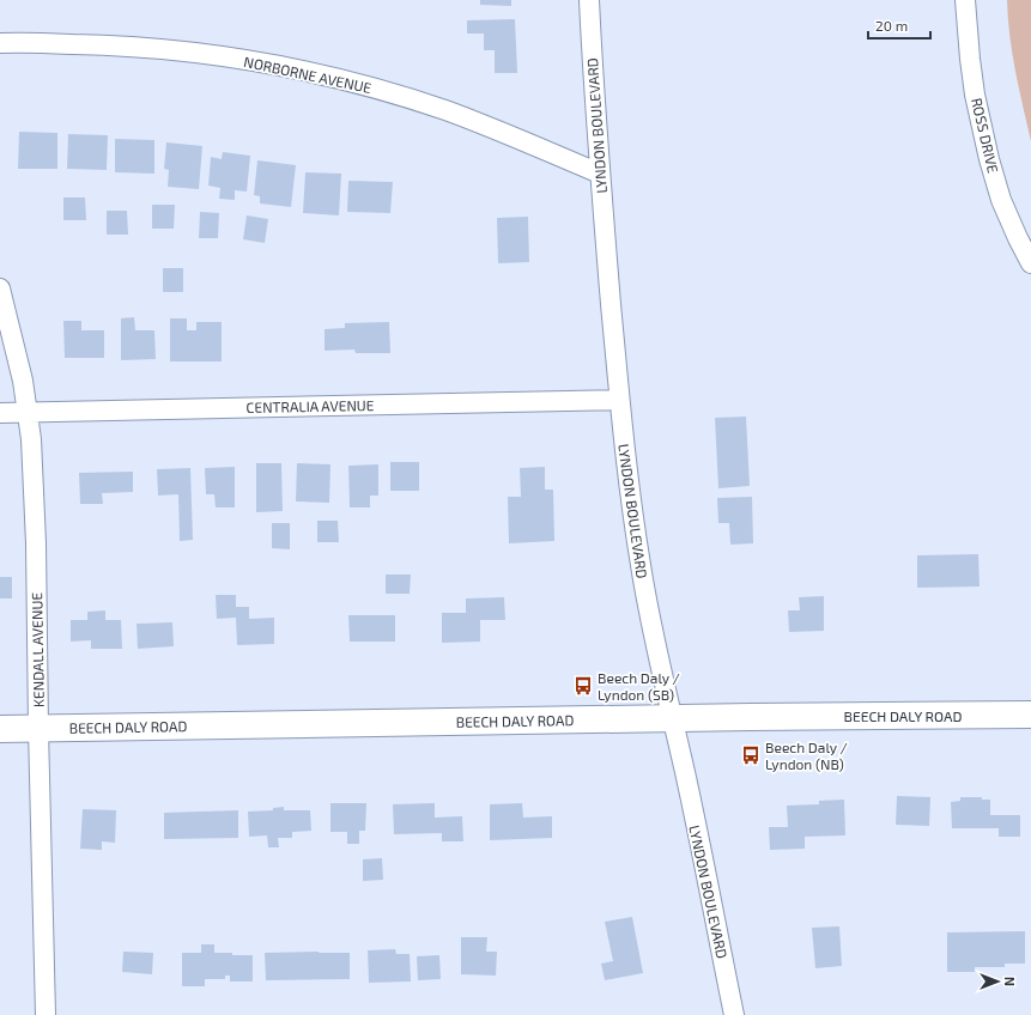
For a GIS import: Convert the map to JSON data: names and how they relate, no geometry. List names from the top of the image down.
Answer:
{
  "streets": {
    "main road": ["BEECH DALY ROAD"],
    "street": [
      "NORBORNE AVENUE",
      "LYNDON BOULEVARD",
      "ROSS DRIVE",
      "CENTRALIA AVENUE",
      "KENDALL AVENUE"
    ]
  },
  "crossings": [
    ["NORBORNE AVENUE", "LYNDON BOULEVARD"],
    ["LYNDON BOULEVARD", "CENTRALIA AVENUE"],
    ["LYNDON BOULEVARD", "BEECH DALY ROAD"],
    ["CENTRALIA AVENUE", "KENDALL AVENUE"],
    ["KENDALL AVENUE", "BEECH DALY ROAD"]
  ],
  "places": {
    "bus stop": ["Beech Daly / Lyndon (SB)", "Beech Daly / Lyndon (NB)"]
  },
  "scale_bar": "20 m",
  "north": "right"
}
